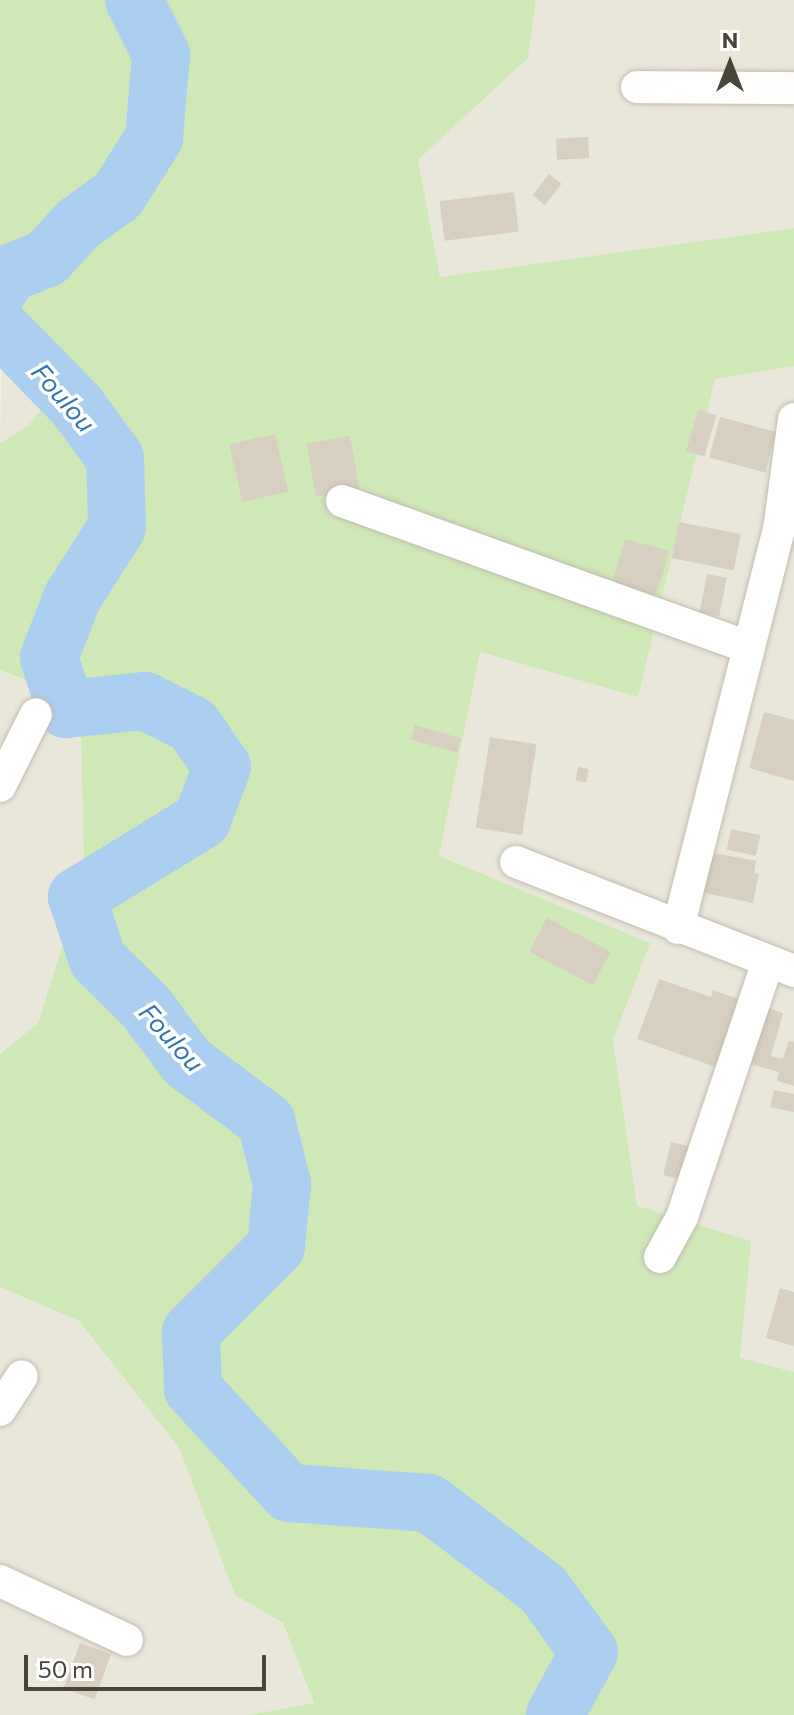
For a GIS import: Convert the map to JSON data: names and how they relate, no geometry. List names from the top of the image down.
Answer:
{
  "water": ["Foulou"],
  "scale_bar": "50 m",
  "north": "top"
}
